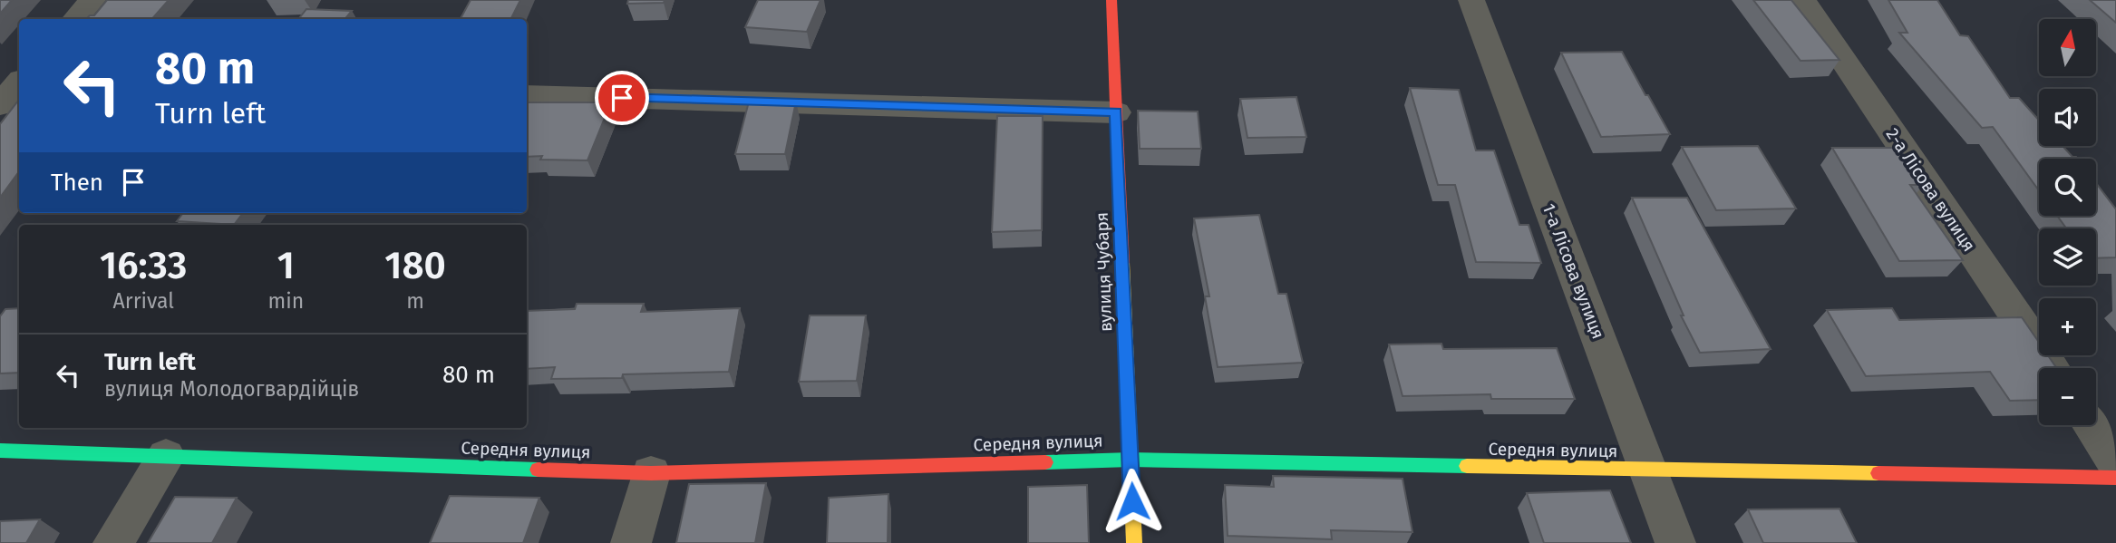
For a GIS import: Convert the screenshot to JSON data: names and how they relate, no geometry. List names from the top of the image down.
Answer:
{
  "streets": {
    "street": [
      "2-а Лісова вулиця",
      "1-а Лісова вулиця",
      "вулиця Чубаря",
      "Середня вулиця"
    ]
  },
  "crossings": [
    ["1-а Лісова вулиця", "Середня вулиця"],
    ["вулиця Чубаря", "Середня вулиця"]
  ],
  "north": "top",
  "page": {
    "map_buttons": ["+", "−"],
    "turn": ["80 m", "Turn left"],
    "then": "Then",
    "eta": [
      "16:33",
      "Arrival",
      "1",
      "min",
      "180",
      "m"
    ],
    "list": [
      {
        "name": "Turn left",
        "note": "вулиця Молодогвардійців",
        "value": "80 m"
      }
    ]
  }
}
